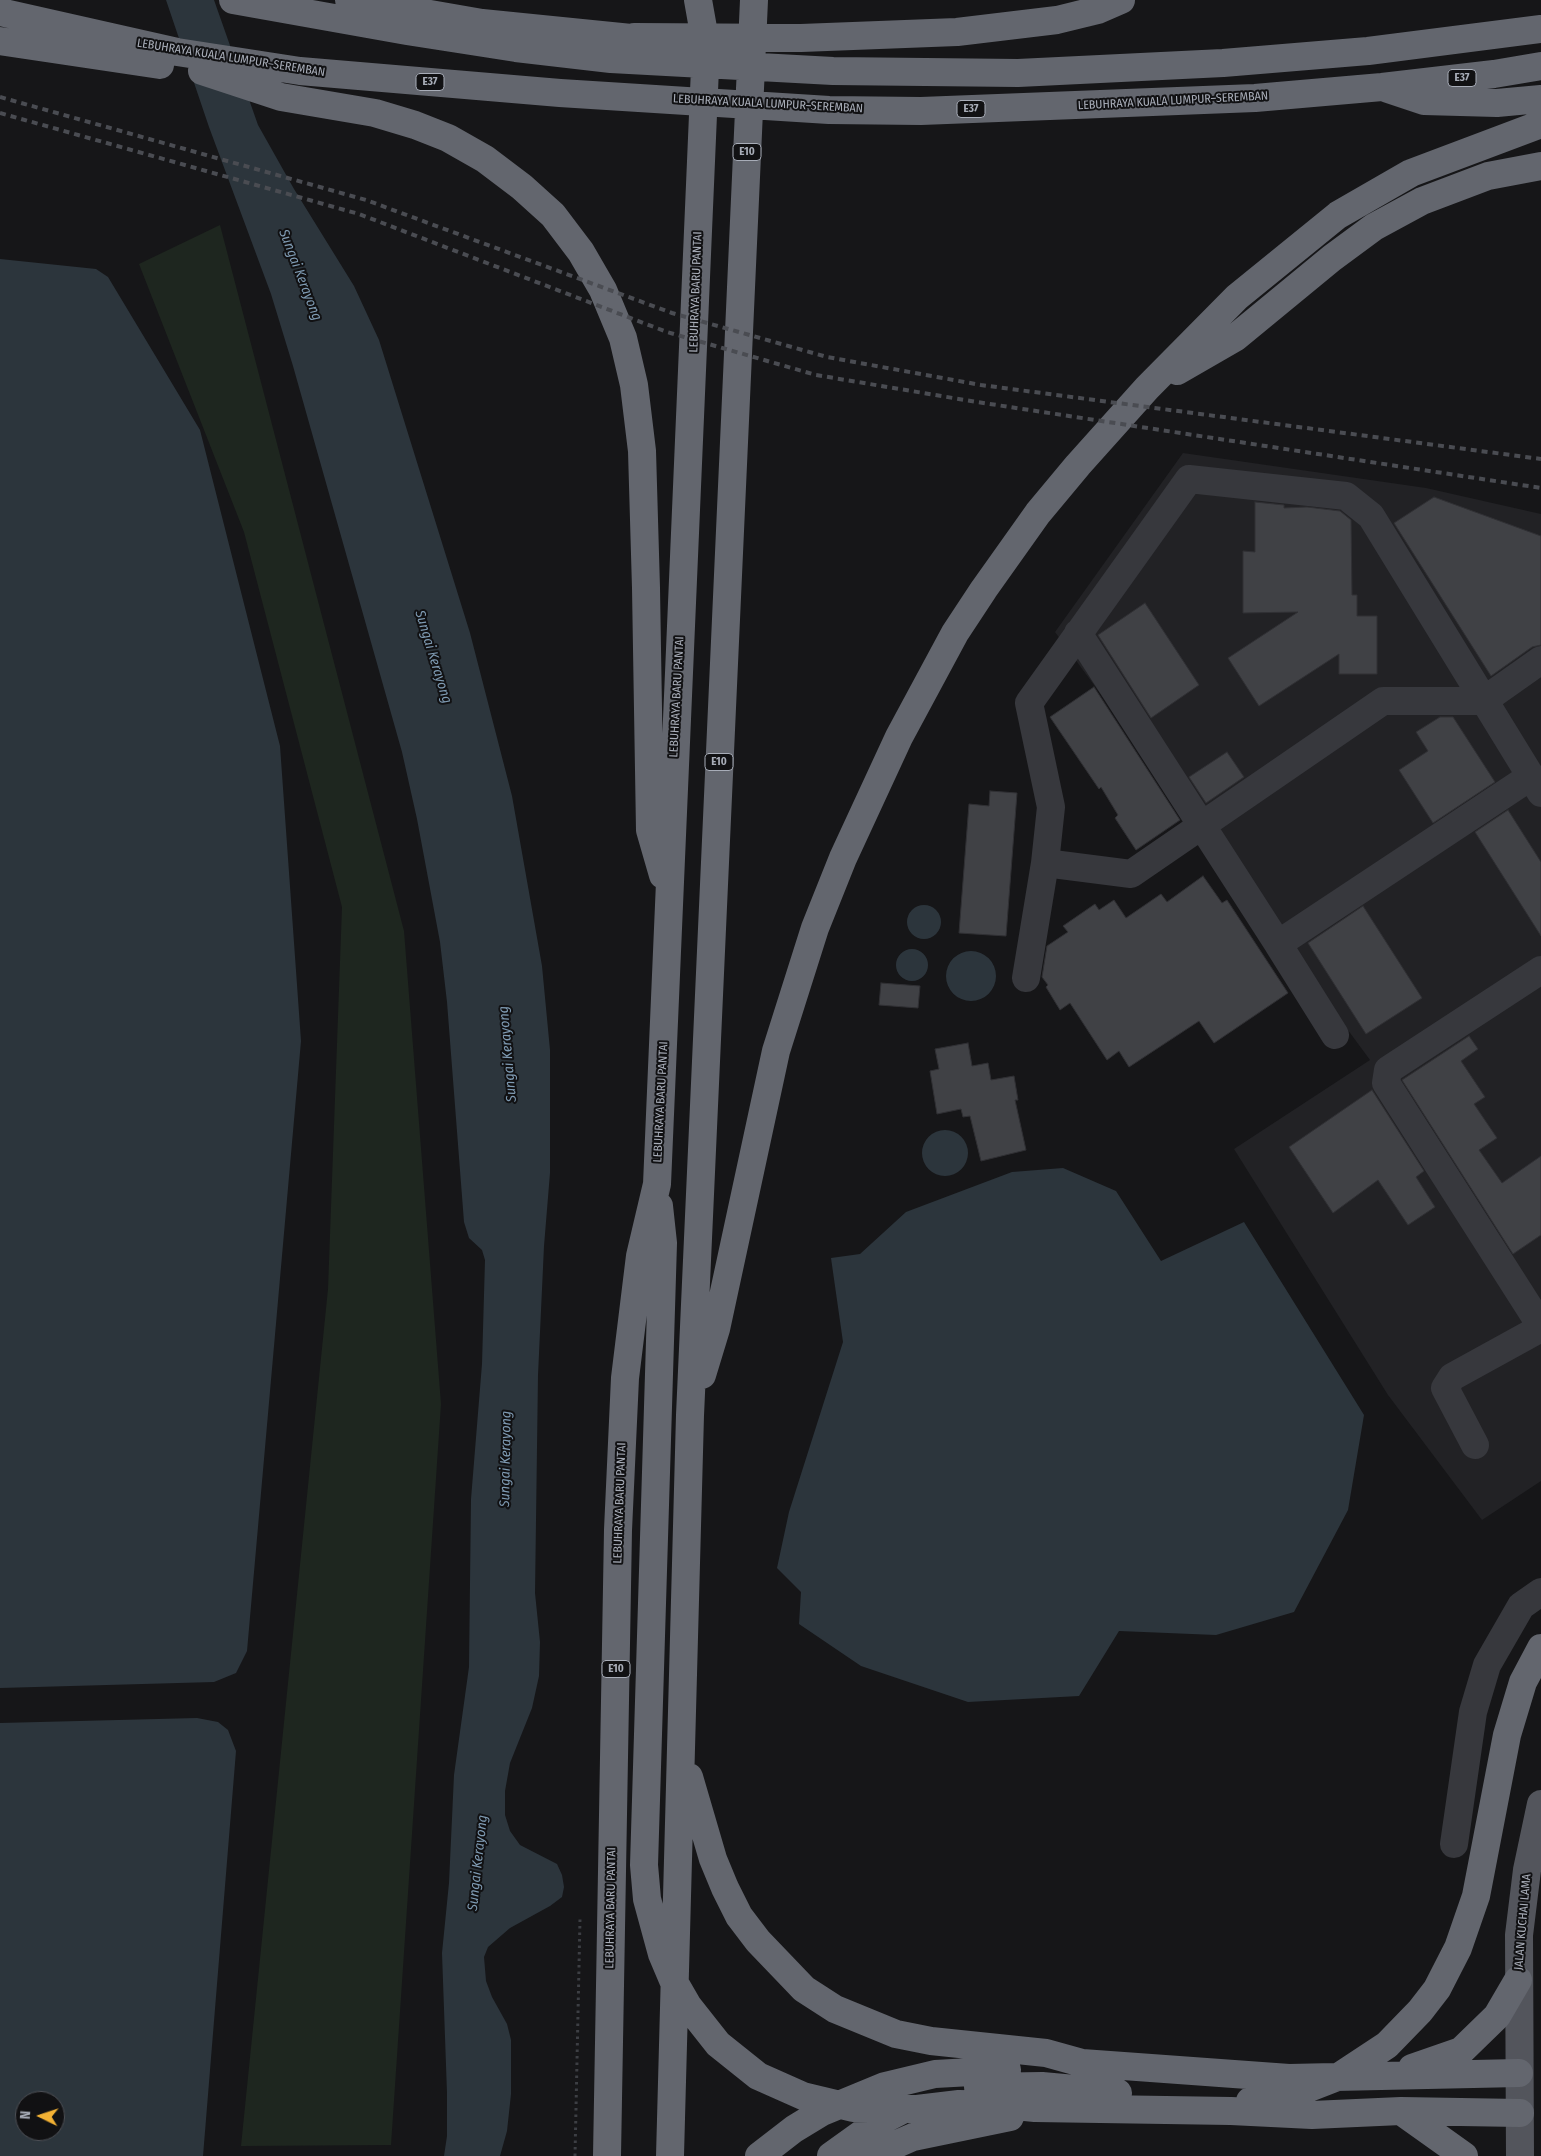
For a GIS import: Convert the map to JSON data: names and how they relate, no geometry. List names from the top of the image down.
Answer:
{
  "streets": {
    "highway": [
      "LEBUHRAYA KUALA LUMPUR–SEREMBAN",
      "E37",
      "E10",
      "LEBUHRAYA BARU PANTAI"
    ],
    "main road": ["JALAN KUCHAI LAMA"]
  },
  "water": ["Sungai Kerayong"],
  "north": "left"
}
